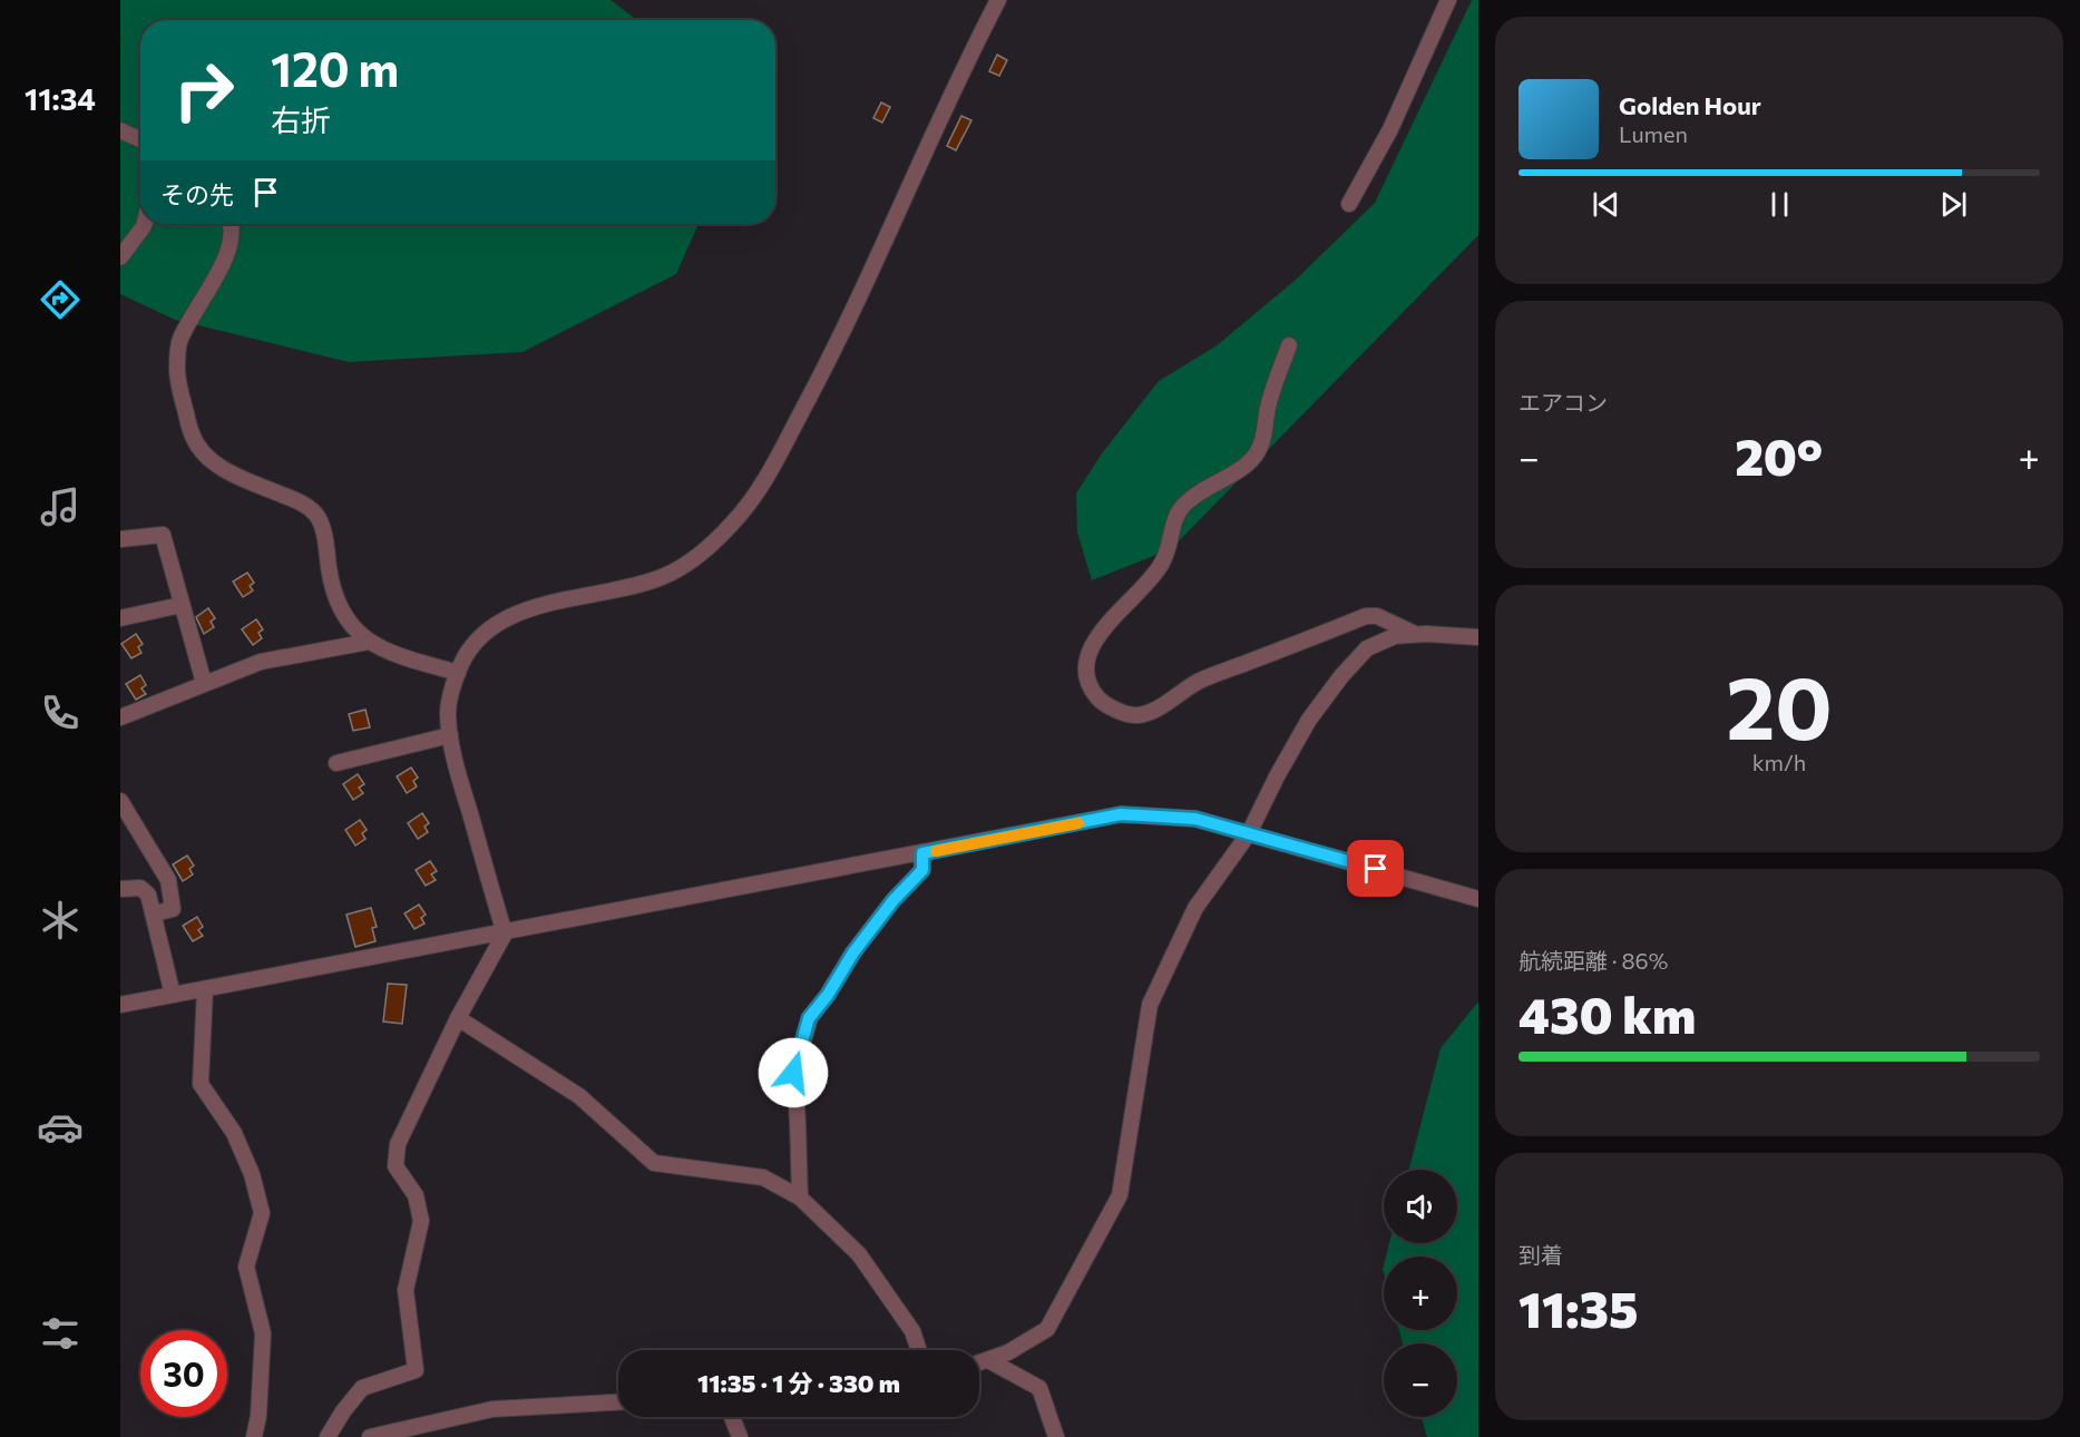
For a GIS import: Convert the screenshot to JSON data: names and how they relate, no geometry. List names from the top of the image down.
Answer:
{
  "page": {
    "tabs": "11:34",
    "turn": ["120 m", "右折"],
    "song": ["Golden Hour", "Lumen"],
    "then": "その先",
    "tile": [
      "エアコン",
      ["20", "km/h"],
      ["航続距離 · 86%", "430 km"],
      ["到着", "11:35"]
    ],
    "heat": ["−", "20°", "+"],
    "map_buttons": ["+", "−"],
    "limit": "30",
    "trip": "11:35 · 1 分 · 330 m"
  }
}
